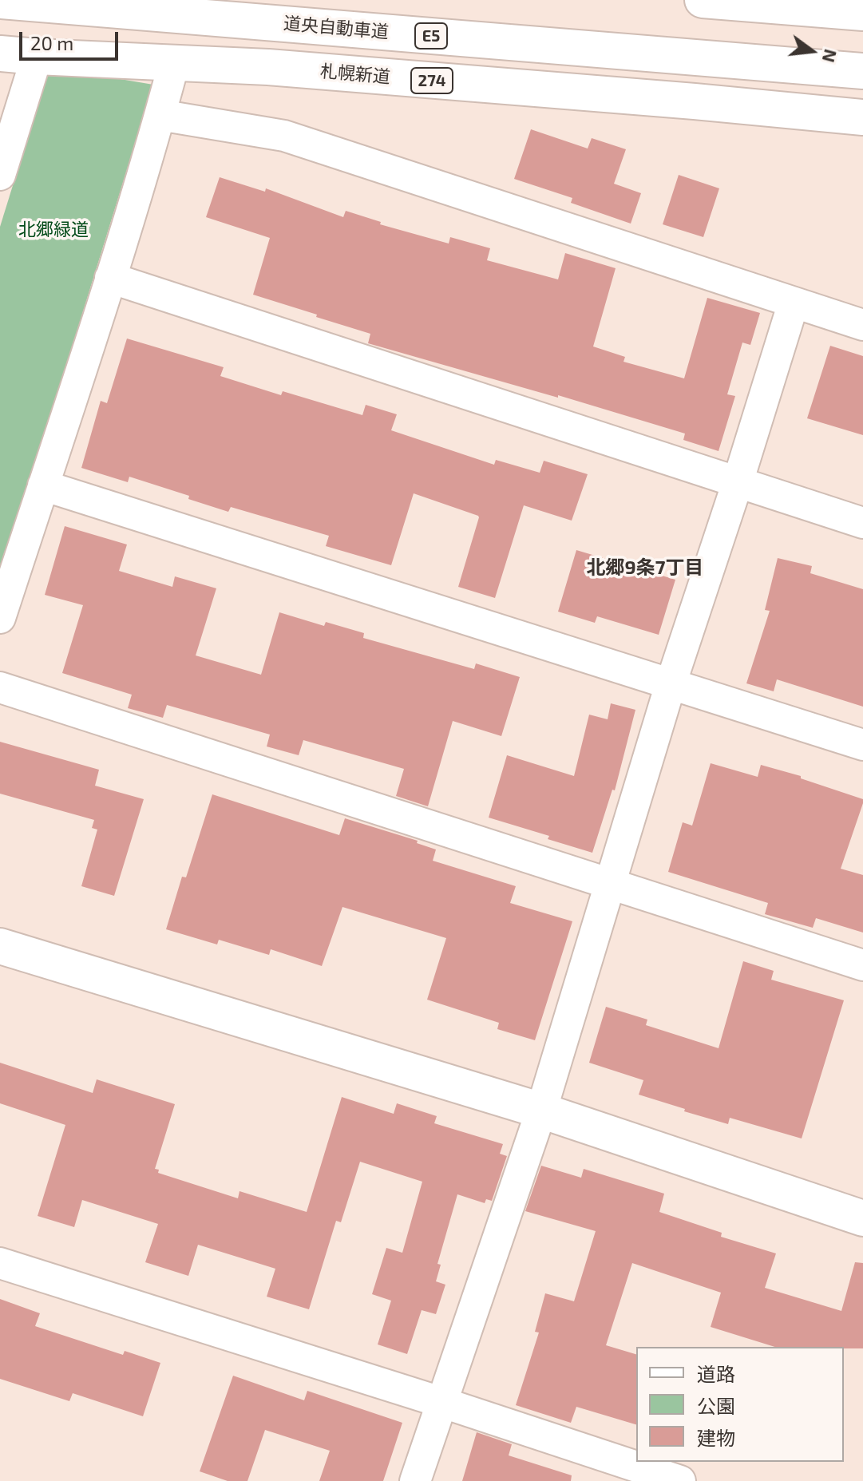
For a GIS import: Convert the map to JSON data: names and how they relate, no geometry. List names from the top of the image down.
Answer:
{
  "streets": {
    "main road": [
      "道央自動車道",
      "E5",
      "札幌新道",
      "274"
    ]
  },
  "districts": ["北郷9条7丁目"],
  "parks": ["北郷緑道"],
  "legend": ["道路", "公園", "建物"],
  "scale_bar": "20 m",
  "north": "right"
}
